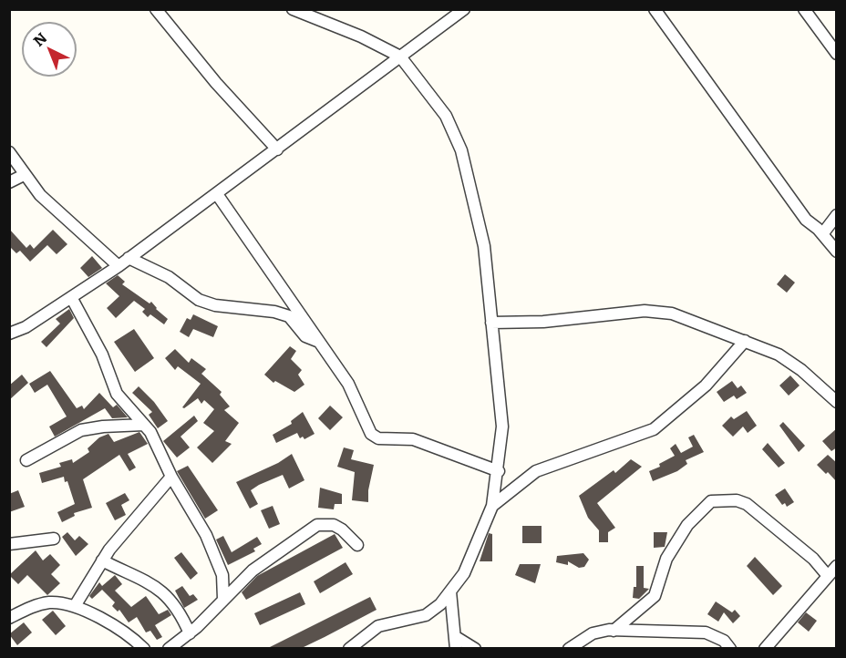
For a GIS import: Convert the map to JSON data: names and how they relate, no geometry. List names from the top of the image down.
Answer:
{
  "north": "top left"
}
